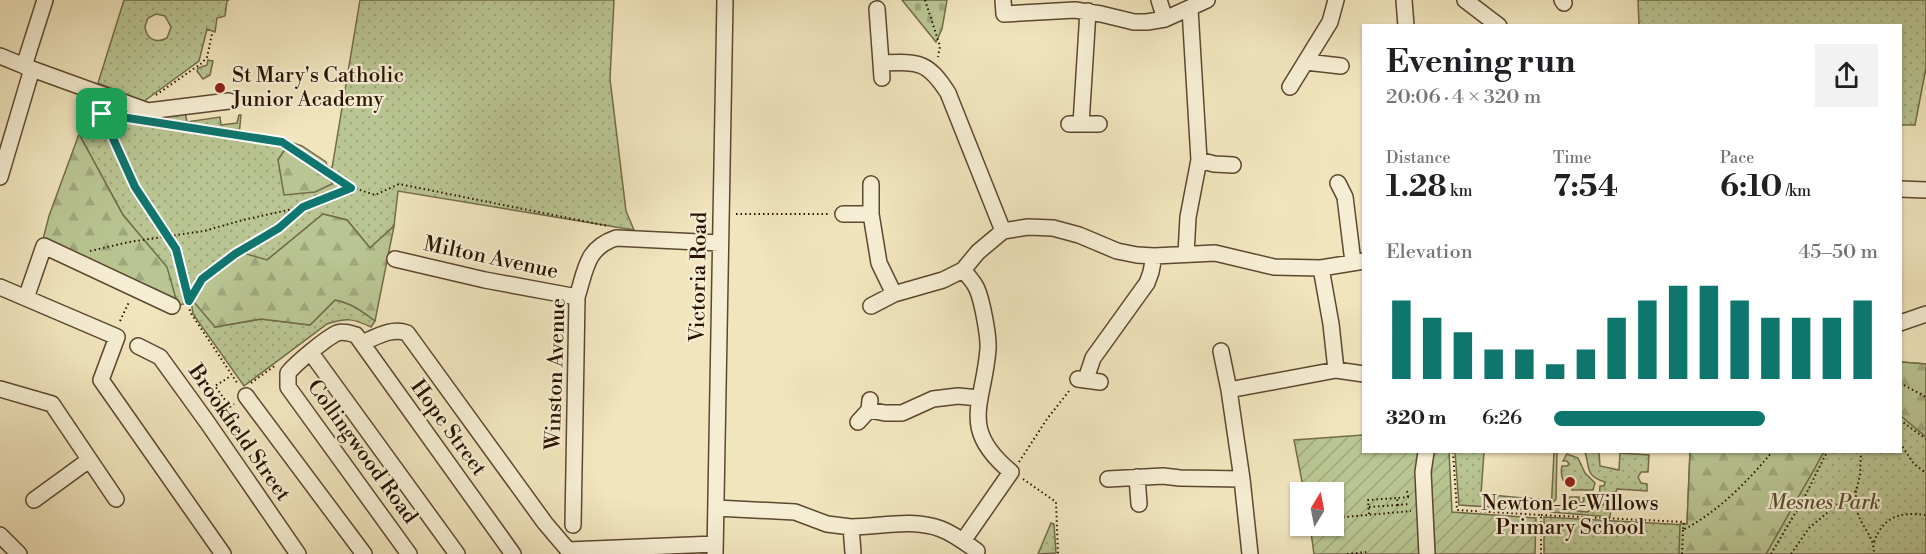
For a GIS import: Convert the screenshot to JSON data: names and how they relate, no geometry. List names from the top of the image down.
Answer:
{
  "streets": {
    "street": [
      "Milton Avenue",
      "Victoria Road",
      "Winston Avenue",
      "Hope Street",
      "Brookfield Street",
      "Collingwood Road"
    ]
  },
  "crossings": [
    ["Milton Avenue", "Winston Avenue"],
    ["Hope Street", "Collingwood Road"]
  ],
  "parks": ["Mesnes Park"],
  "places": ["St Mary's Catholic Junior Academy", "Newton-le-Willows Primary School"],
  "north": "top",
  "page": {
    "heading": ["Evening run", "20:06 · 4 × 320 m"],
    "stats": [
      ["Distance", "1.28 km"],
      ["Time", "7:54"],
      ["Pace", "6:10 /km"]
    ],
    "chart": ["Elevation", "45–50 m"],
    "list": [
      {
        "name": "320 m",
        "note": "6:26"
      }
    ]
  }
}
